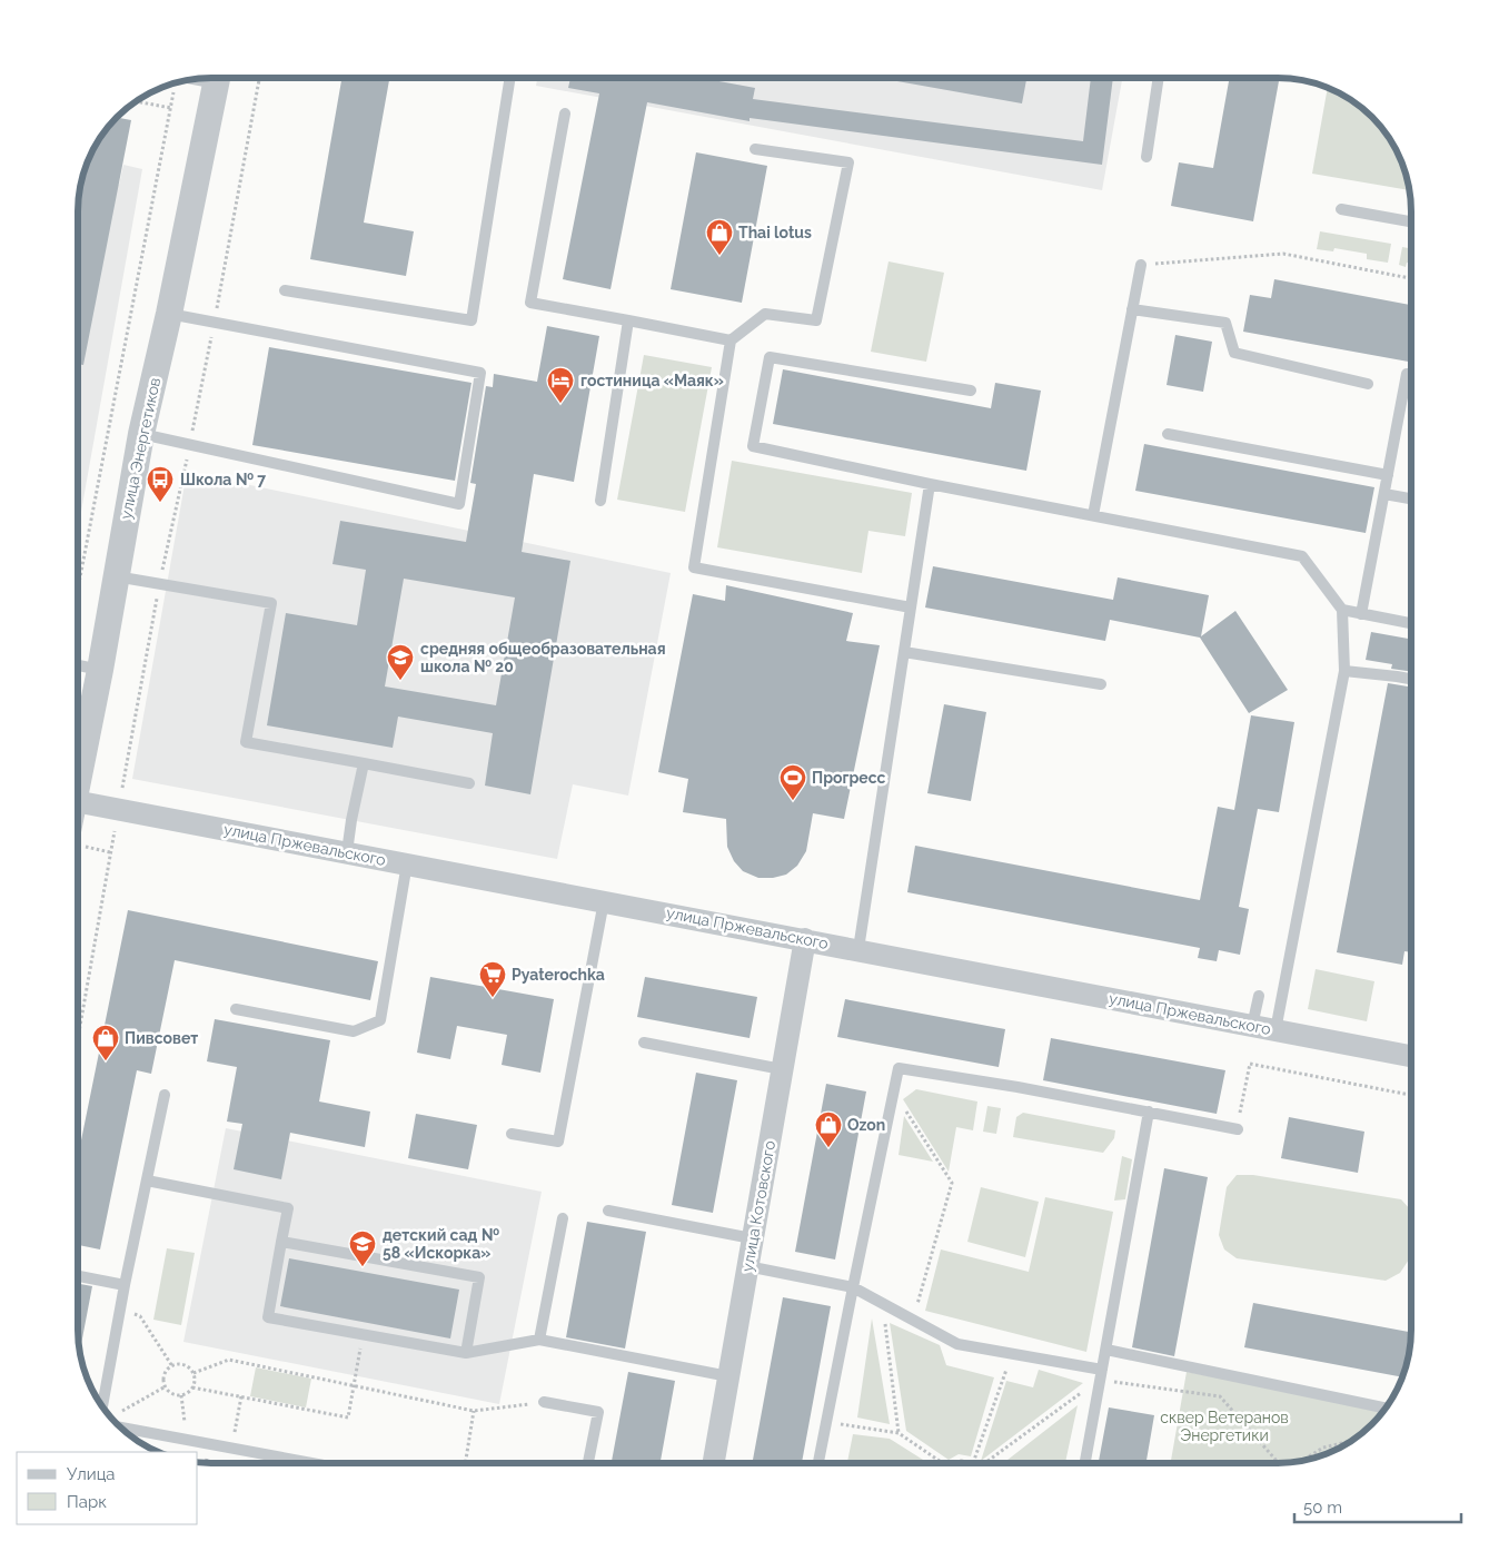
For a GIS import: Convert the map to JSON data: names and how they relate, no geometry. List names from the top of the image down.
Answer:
{
  "streets": {
    "street": ["улица Энергетиков", "улица Пржевальского", "улица Котовского"]
  },
  "crossings": [
    ["улица Пржевальского", "улица Котовского"]
  ],
  "parks": ["сквер Ветеранов Энергетики"],
  "places": {
    "shop": ["Thai lotus", "Пивсовет", "Ozon"],
    "hotel": ["гостиница «Маяк»"],
    "bus stop": ["Школа № 7"],
    "school or university": ["средняя общеобразовательная школа № 20", "детский сад № 58 «Искорка»"],
    "sports": ["Прогресс"],
    "supermarket": ["Pyaterochka"]
  },
  "legend": ["Улица", "Парк"],
  "scale_bar": "50 m"
}
